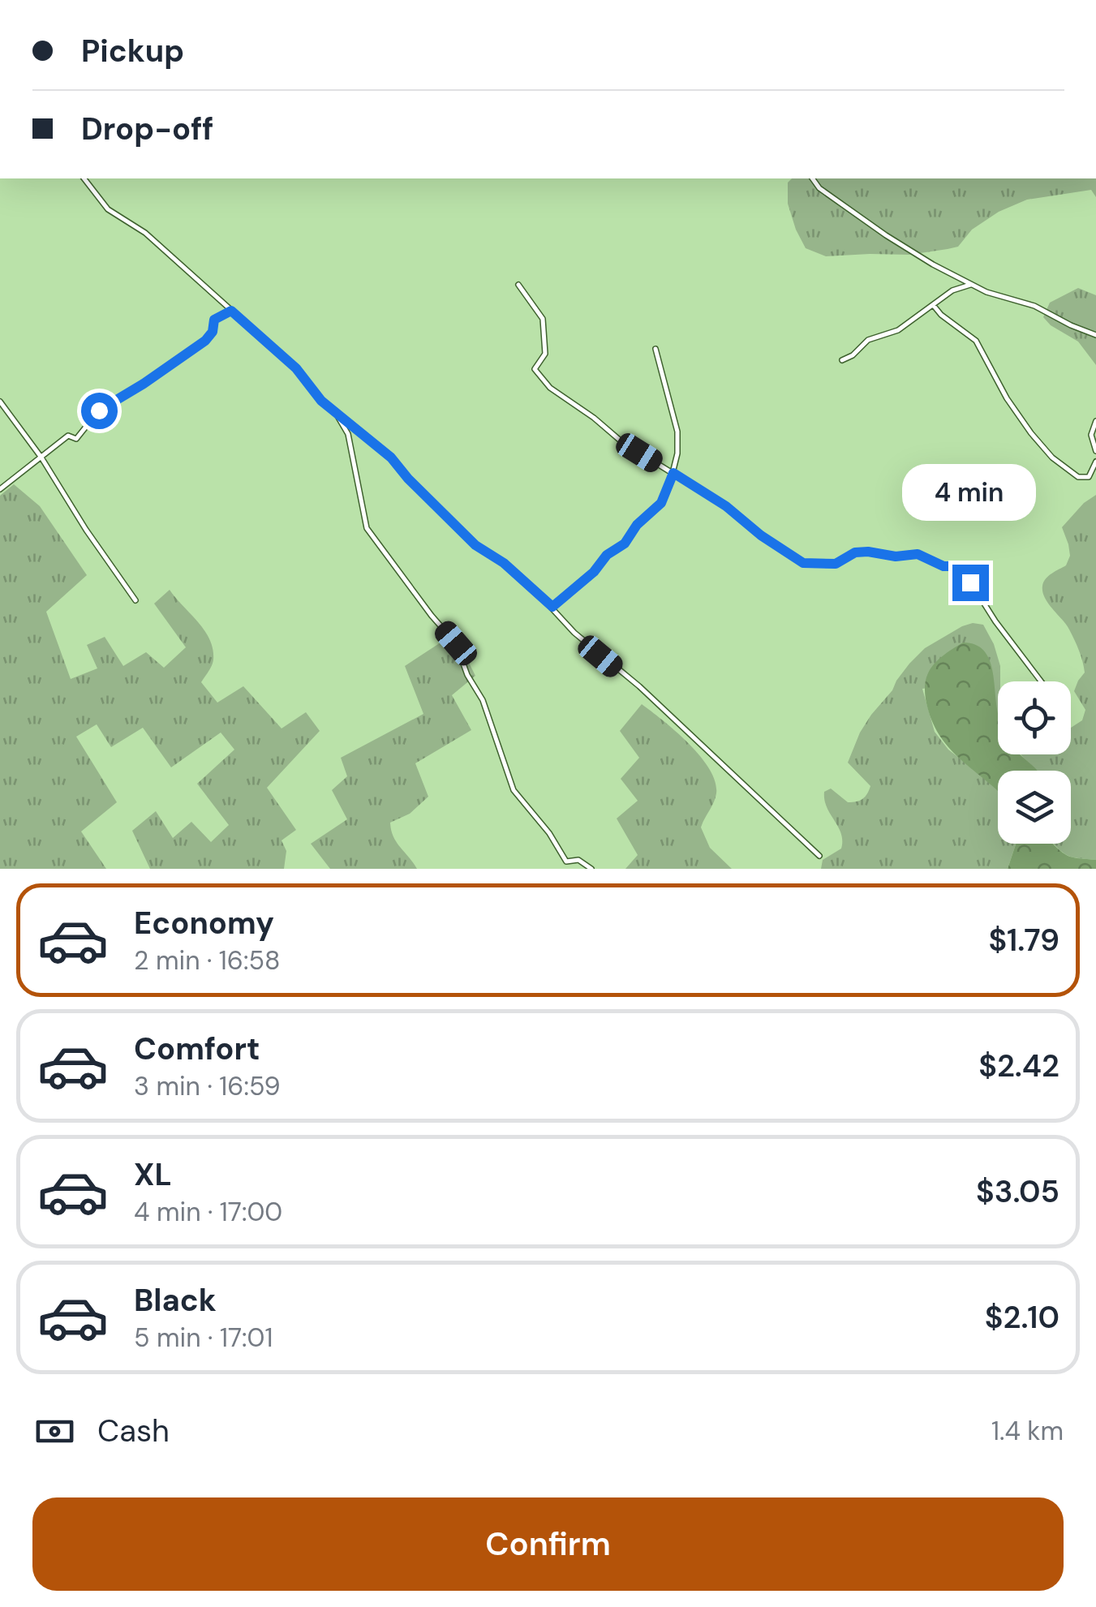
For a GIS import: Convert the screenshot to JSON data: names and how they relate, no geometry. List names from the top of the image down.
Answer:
{
  "page": {
    "banner": ["Pickup", "Drop-off"],
    "bubble": "4 min",
    "list": [
      {
        "name": "Economy",
        "note": "2 min · 16:58",
        "value": "$1.79"
      },
      {
        "name": "Comfort",
        "note": "3 min · 16:59",
        "value": "$2.42"
      },
      {
        "name": "XL",
        "note": "4 min · 17:00",
        "value": "$3.05"
      },
      {
        "name": "Black",
        "note": "5 min · 17:01",
        "value": "$2.10"
      }
    ],
    "pay": ["Cash", "1.4 km"],
    "buttons": "Confirm"
  }
}
